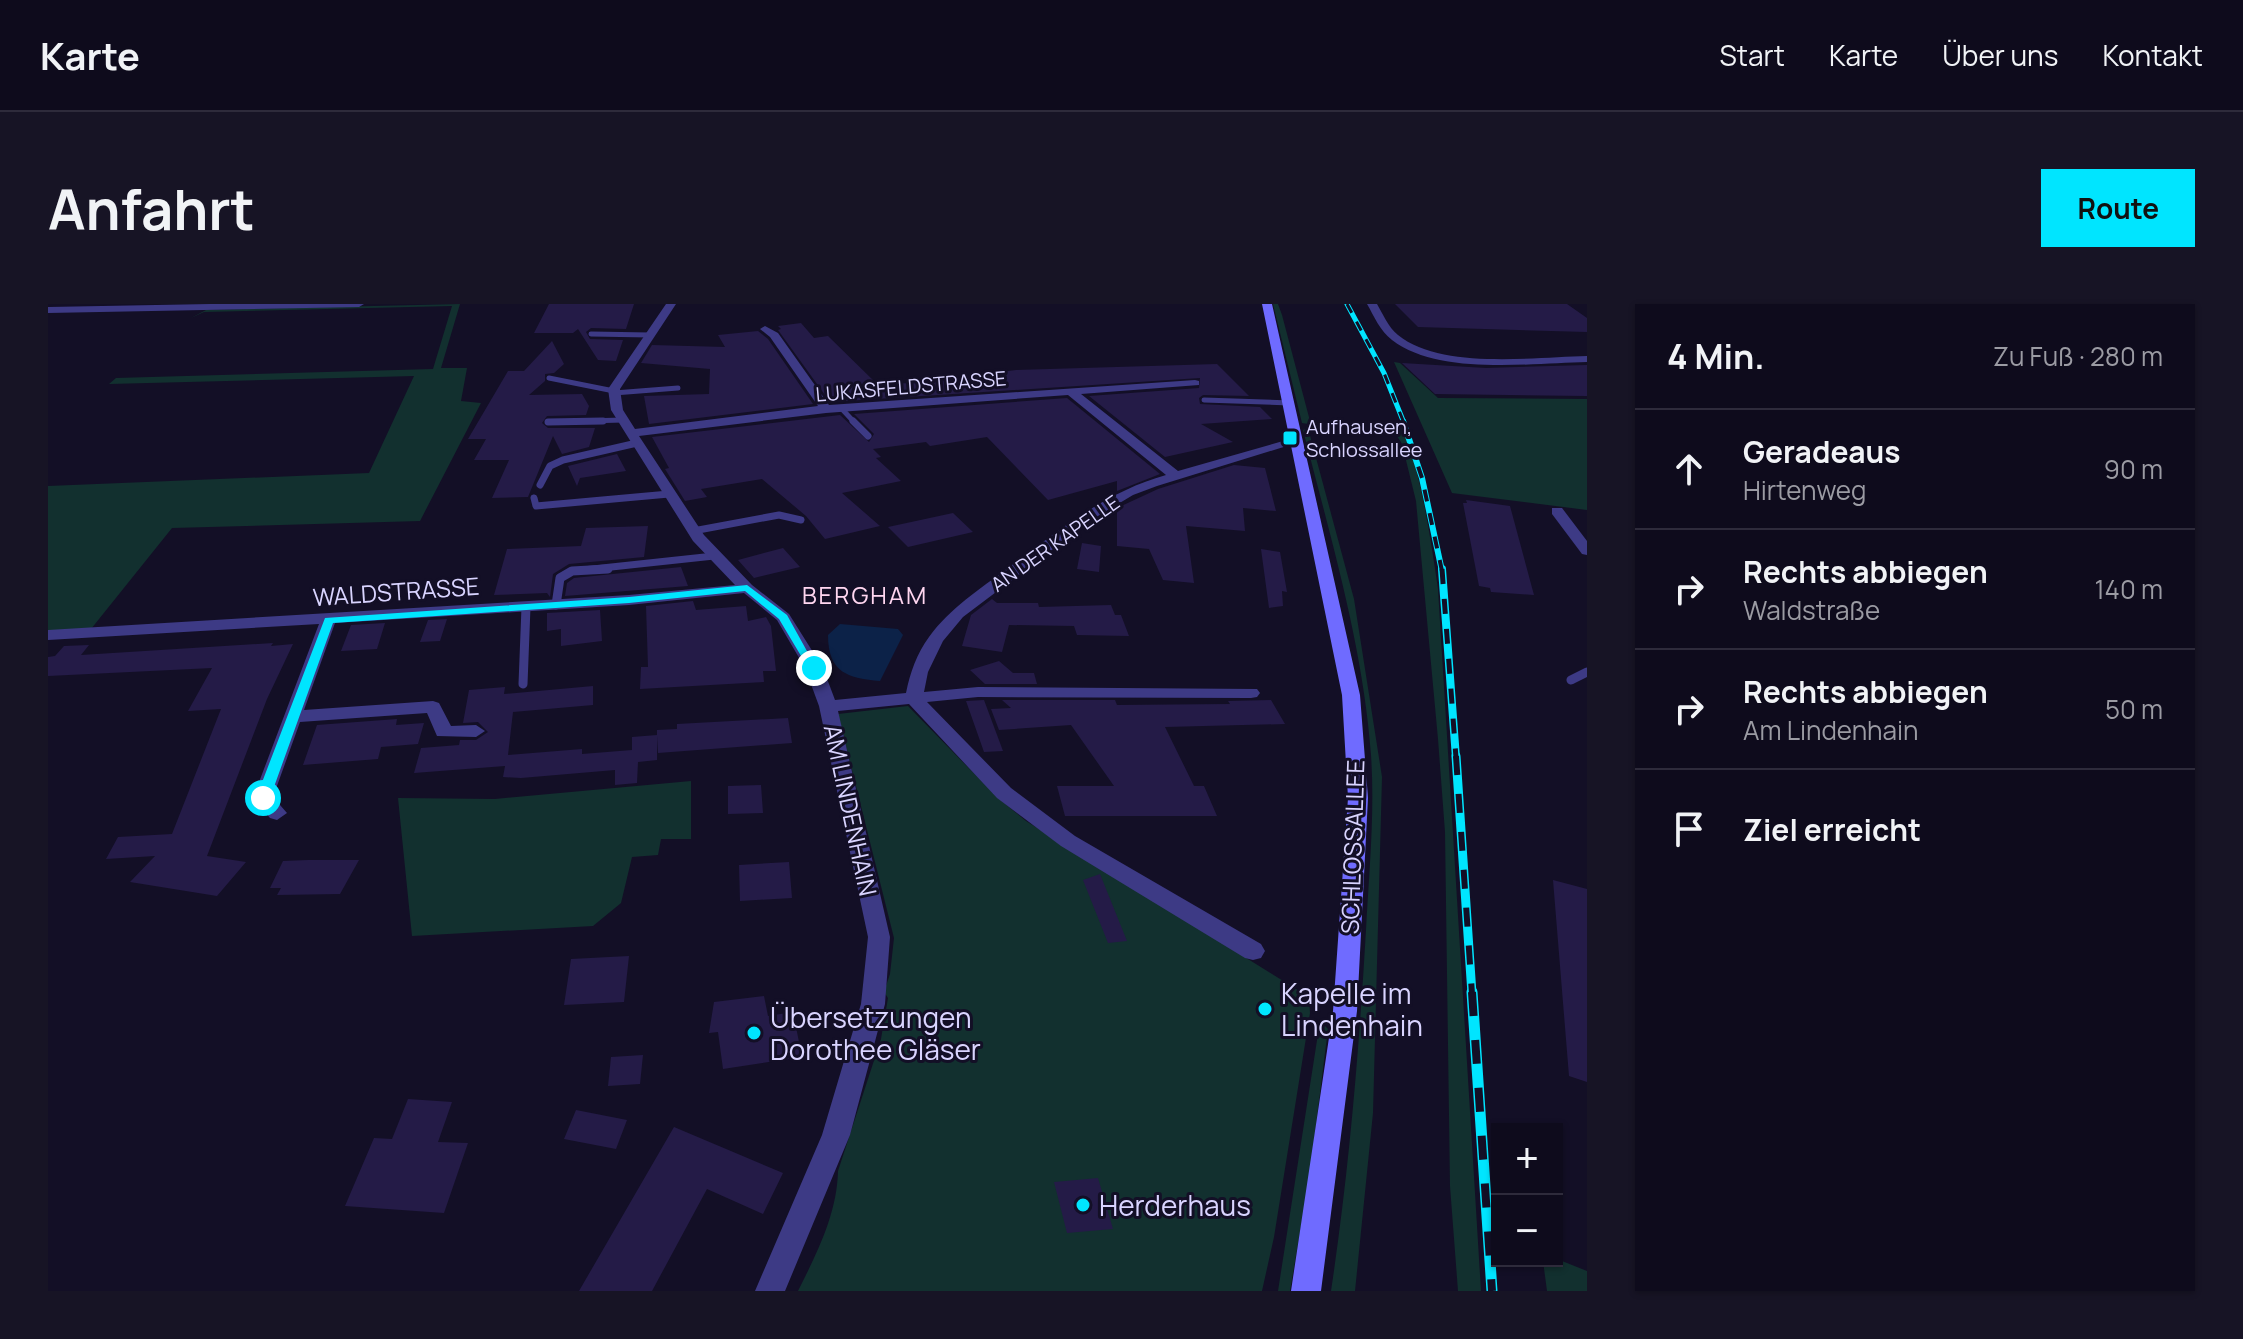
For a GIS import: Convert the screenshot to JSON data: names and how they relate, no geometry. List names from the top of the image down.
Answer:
{
  "streets": {
    "main road": ["SCHLOSSALLEE"],
    "street": [
      "LUKASFELDSTRASSE",
      "AN DER KAPELLE",
      "WALDSTRASSE",
      "AM LINDENHAIN"
    ]
  },
  "crossings": [
    ["LUKASFELDSTRASSE", "AM LINDENHAIN"],
    ["AN DER KAPELLE", "SCHLOSSALLEE"],
    ["WALDSTRASSE", "AM LINDENHAIN"]
  ],
  "districts": ["BERGHAM"],
  "places": {
    "transit": ["Aufhausen, Schlossallee"],
    "other": ["Kapelle im Lindenhain", "Übersetzungen Dorothee Gläser", "Herderhaus"]
  },
  "page": {
    "header": "Karte",
    "nav": [
      "Start",
      "Karte",
      "Über uns",
      "Kontakt"
    ],
    "buttons": "Route",
    "title": "Anfahrt",
    "heading": ["4 Min.", "Zu Fuß · 280 m"],
    "list": [
      ["Geradeaus", "Hirtenweg", "90 m"],
      ["Rechts abbiegen", "Waldstraße", "140 m"],
      ["Rechts abbiegen", "Am Lindenhain", "50 m"],
      "Ziel erreicht"
    ],
    "map_buttons": ["+", "−"]
  }
}
